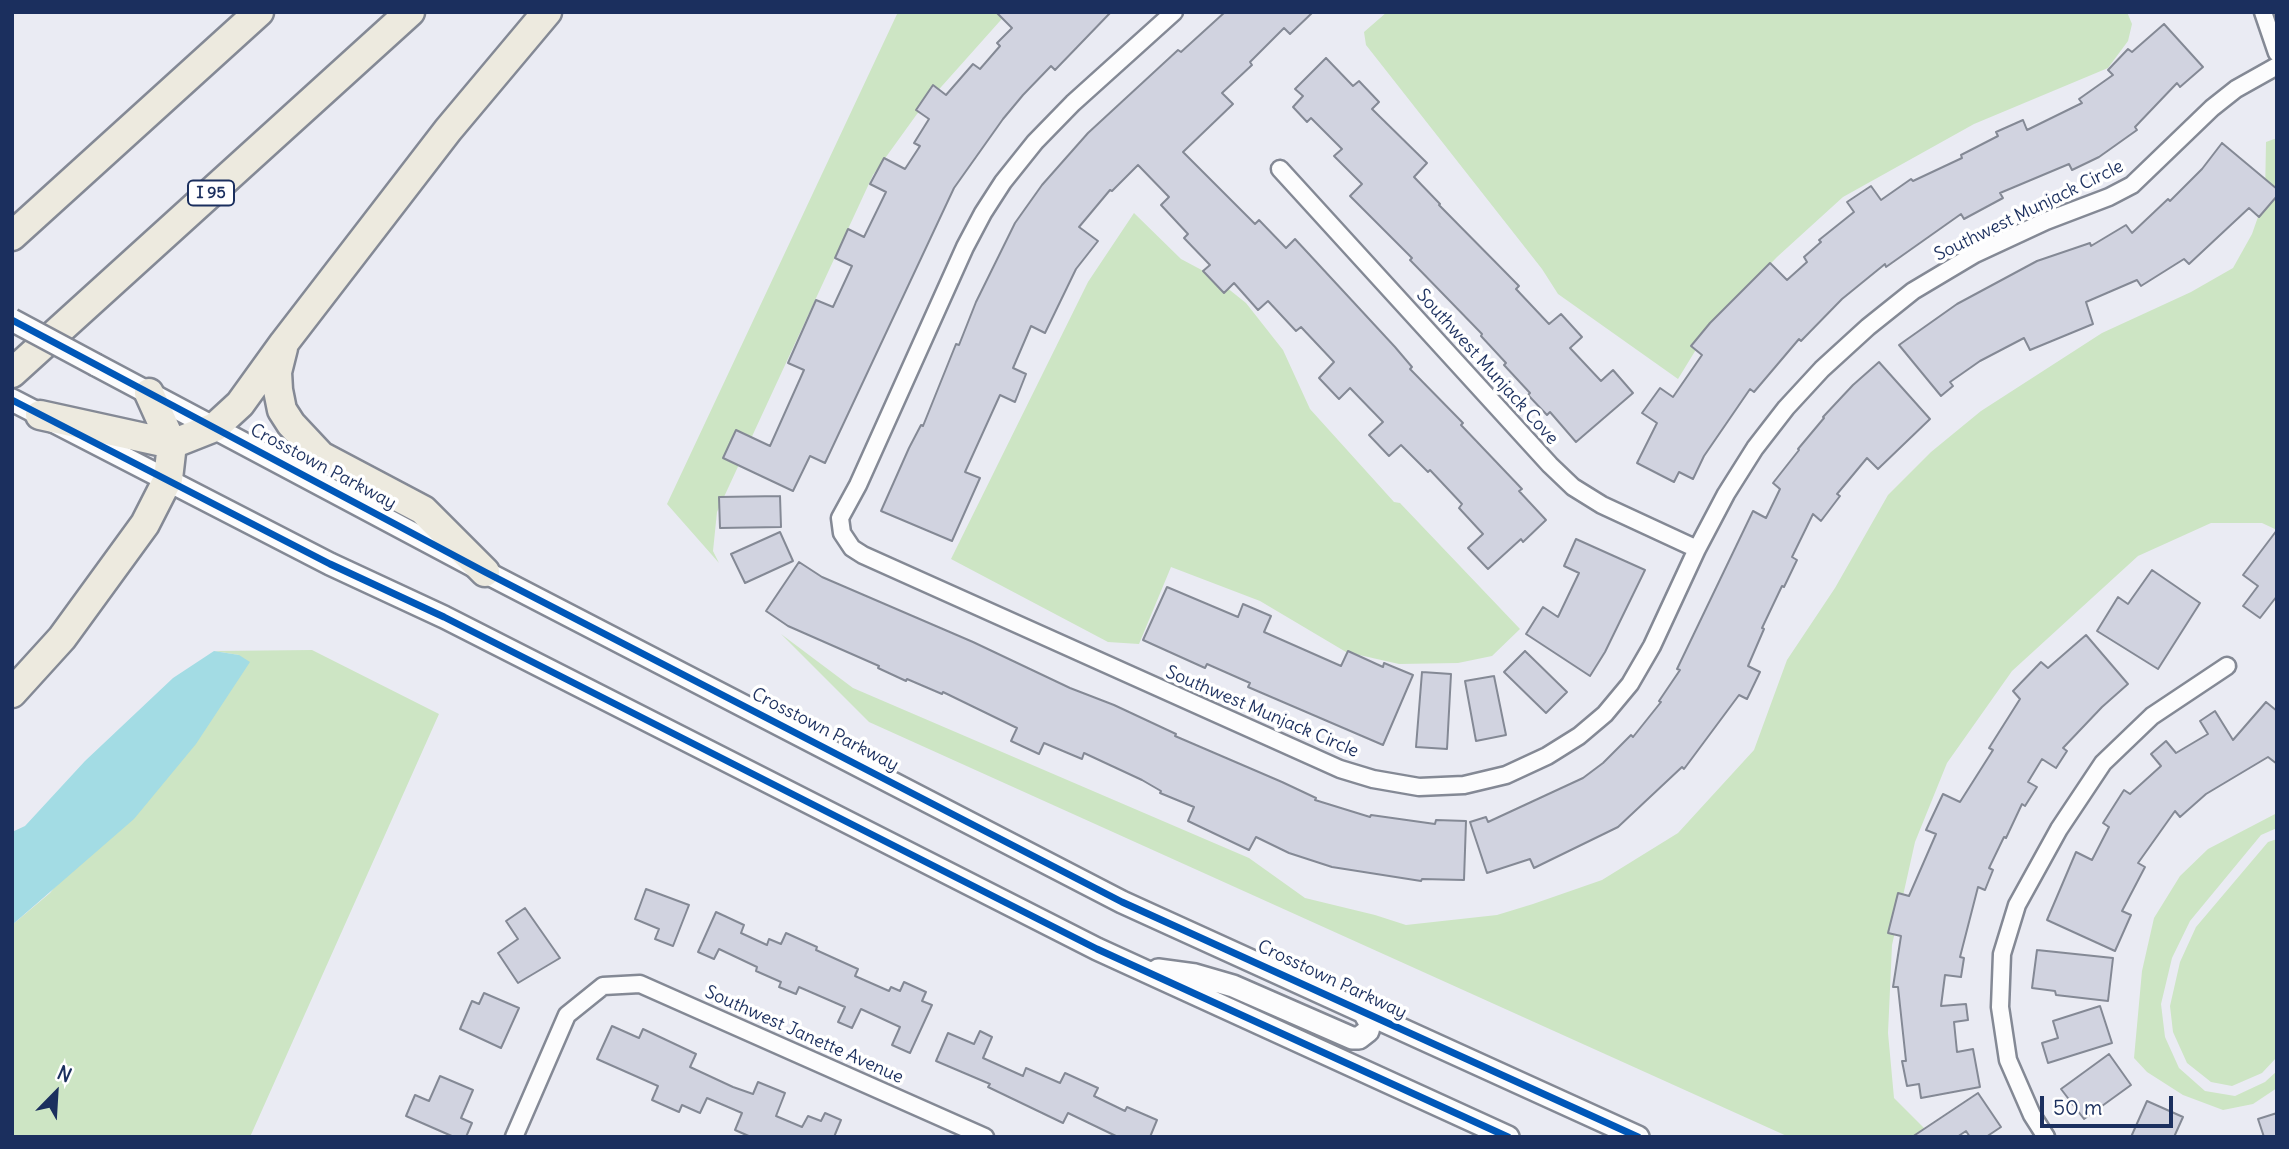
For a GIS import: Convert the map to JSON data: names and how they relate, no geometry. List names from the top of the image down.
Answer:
{
  "streets": {
    "highway": ["I 95"],
    "main road": ["Crosstown Parkway"],
    "street": ["Southwest Munjack Circle", "Southwest Munjack Cove", "Southwest Janette Avenue"]
  },
  "crossings": [
    ["Southwest Munjack Circle", "Southwest Munjack Cove"]
  ],
  "scale_bar": "50 m",
  "north": "top right"
}
